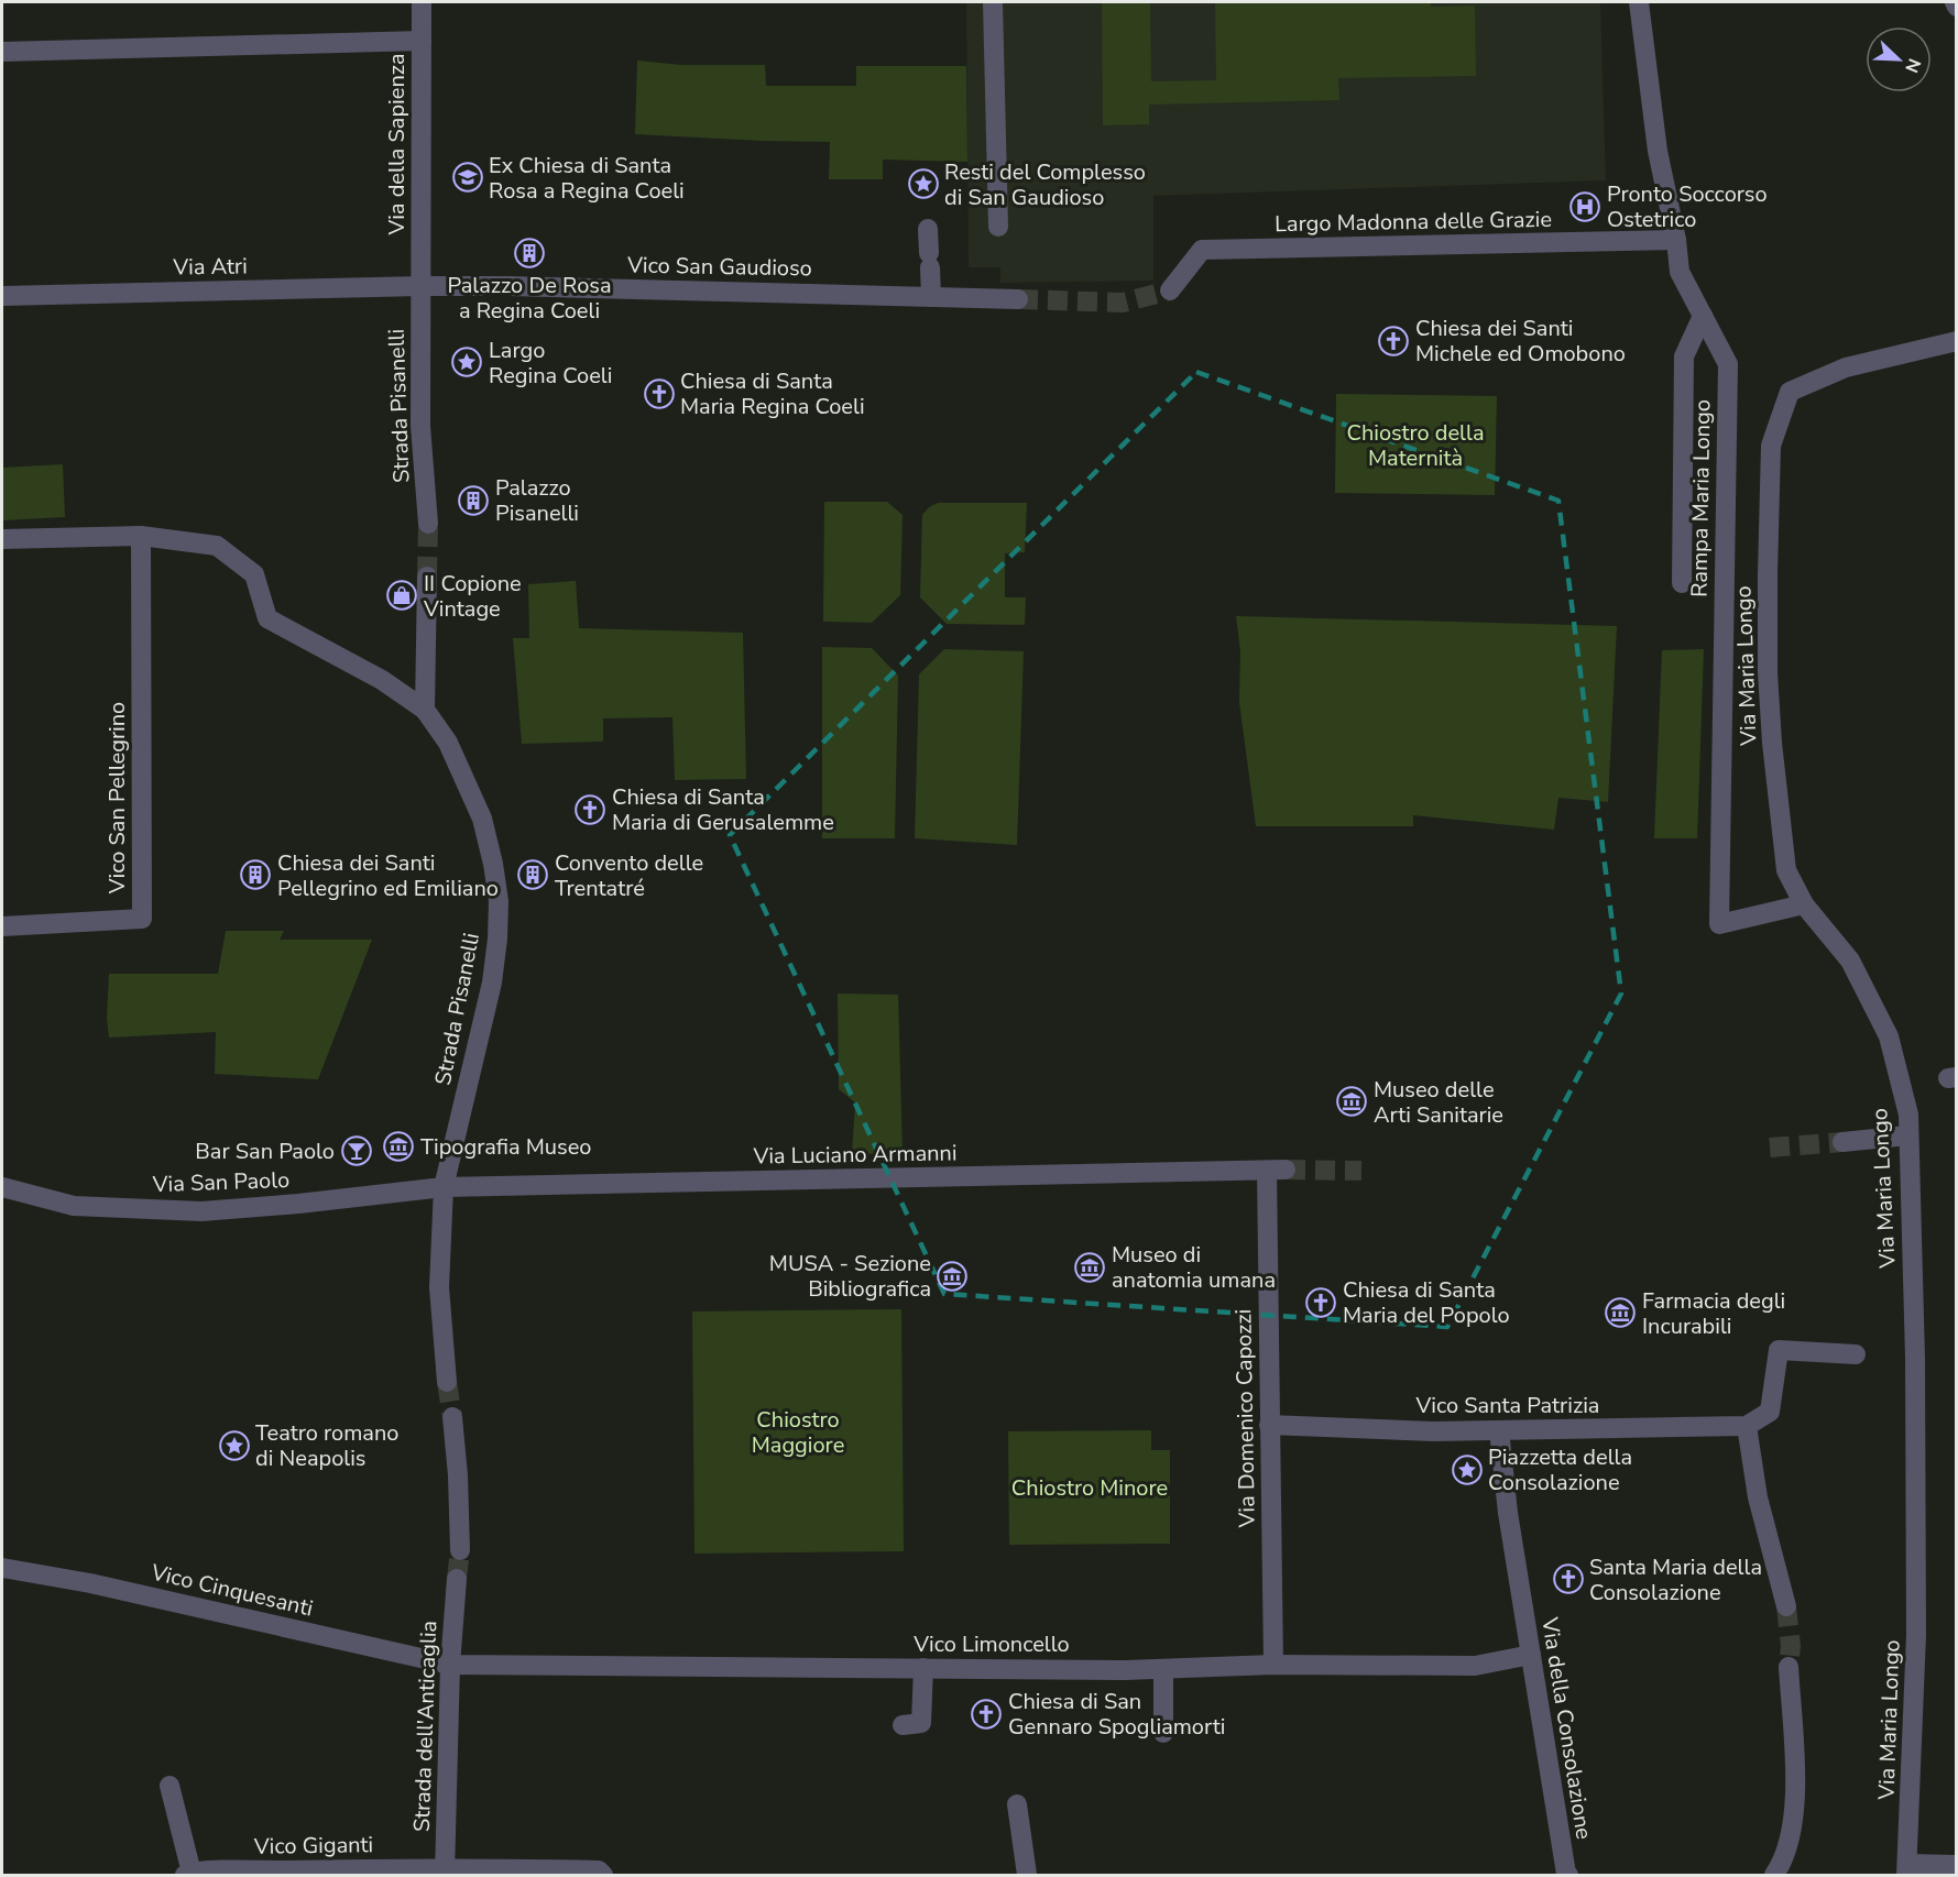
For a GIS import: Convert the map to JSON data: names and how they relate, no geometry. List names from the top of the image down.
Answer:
{
  "streets": {
    "street": [
      "Via della Sapienza",
      "Largo Madonna delle Grazie",
      "Via Atri",
      "Vico San Gaudioso",
      "Strada Pisanelli",
      "Rampa Maria Longo",
      "Via Maria Longo",
      "Vico San Pellegrino",
      "Via Luciano Armanni",
      "Via San Paolo",
      "Vico Santa Patrizia",
      "Via Domenico Capozzi",
      "Vico Cinquesanti",
      "Vico Limoncello",
      "Strada dell'Anticaglia",
      "Via della Consolazione",
      "Vico Giganti"
    ]
  },
  "crossings": [
    ["Via della Sapienza", "Via Atri"],
    ["Via della Sapienza", "Vico San Gaudioso"],
    ["Via della Sapienza", "Strada Pisanelli"],
    ["Largo Madonna delle Grazie", "Rampa Maria Longo"],
    ["Via Atri", "Vico San Gaudioso"],
    ["Via Atri", "Strada Pisanelli"],
    ["Vico San Gaudioso", "Strada Pisanelli"],
    ["Strada Pisanelli", "Via Luciano Armanni"],
    ["Strada Pisanelli", "Via San Paolo"],
    ["Rampa Maria Longo", "Via Maria Longo"],
    ["Via Luciano Armanni", "Via San Paolo"],
    ["Via Luciano Armanni", "Via Domenico Capozzi"],
    ["Vico Santa Patrizia", "Via Domenico Capozzi"],
    ["Vico Santa Patrizia", "Via della Consolazione"],
    ["Via Domenico Capozzi", "Vico Limoncello"],
    ["Vico Cinquesanti", "Vico Limoncello"],
    ["Vico Cinquesanti", "Strada dell'Anticaglia"],
    ["Vico Limoncello", "Strada dell'Anticaglia"],
    ["Vico Limoncello", "Via della Consolazione"],
    ["Strada dell'Anticaglia", "Vico Giganti"]
  ],
  "parks": ["Chiostro della Maternità", "Chiostro Maggiore", "Chiostro Minore"],
  "places": {
    "school or university": ["Ex Chiesa di Santa Rosa a Regina Coeli"],
    "place": [
      "Resti del Complesso di San Gaudioso",
      "Largo Regina Coeli",
      "Teatro romano di Neapolis",
      "Piazzetta della Consolazione"
    ],
    "hospital": ["Pronto Soccorso Ostetrico"],
    "building": [
      "Palazzo De Rosa a Regina Coeli",
      "Palazzo Pisanelli",
      "Chiesa dei Santi Pellegrino ed Emiliano",
      "Convento delle Trentatré"
    ],
    "church": [
      "Chiesa dei Santi Michele ed Omobono",
      "Chiesa di Santa Maria Regina Coeli",
      "Chiesa di Santa Maria di Gerusalemme",
      "Chiesa di Santa Maria del Popolo",
      "Santa Maria della Consolazione",
      "Chiesa di San Gennaro Spogliamorti"
    ],
    "shop": ["II Copione Vintage"],
    "museum": [
      "Museo delle Arti Sanitarie",
      "Tipografia Museo",
      "Museo di anatomia umana",
      "MUSA - Sezione Bibliografica",
      "Farmacia degli Incurabili"
    ],
    "bar": ["Bar San Paolo"]
  },
  "north": "bottom right"
}
